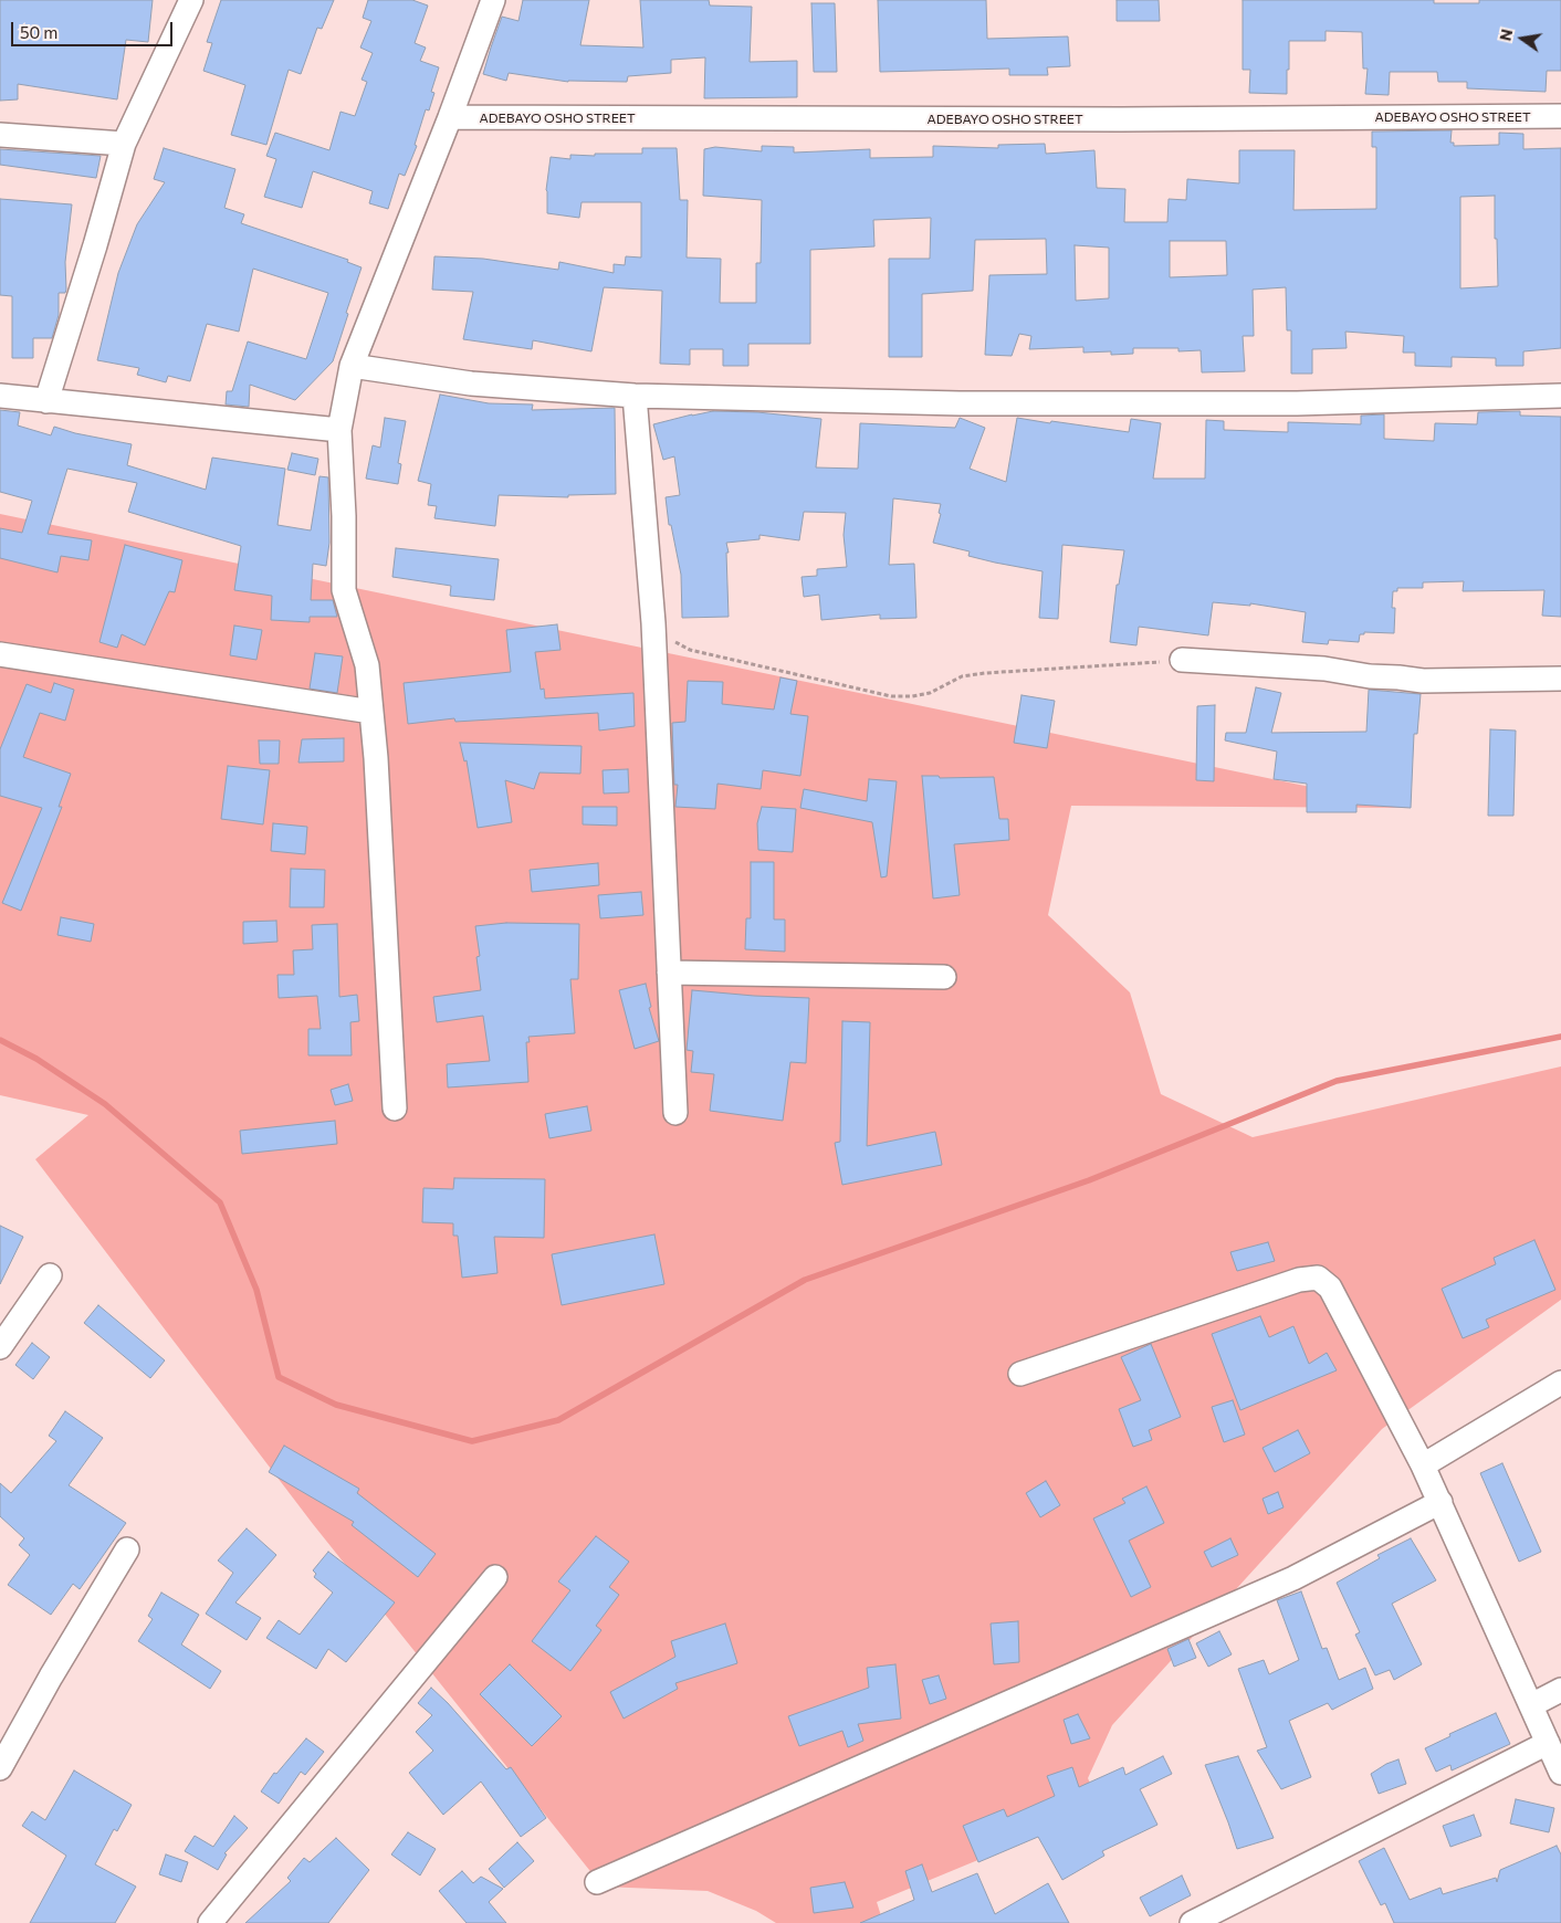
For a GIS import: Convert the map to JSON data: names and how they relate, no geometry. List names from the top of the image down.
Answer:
{
  "streets": {
    "street": ["ADEBAYO OSHO STREET"]
  },
  "scale_bar": "50 m",
  "north": "left"
}
